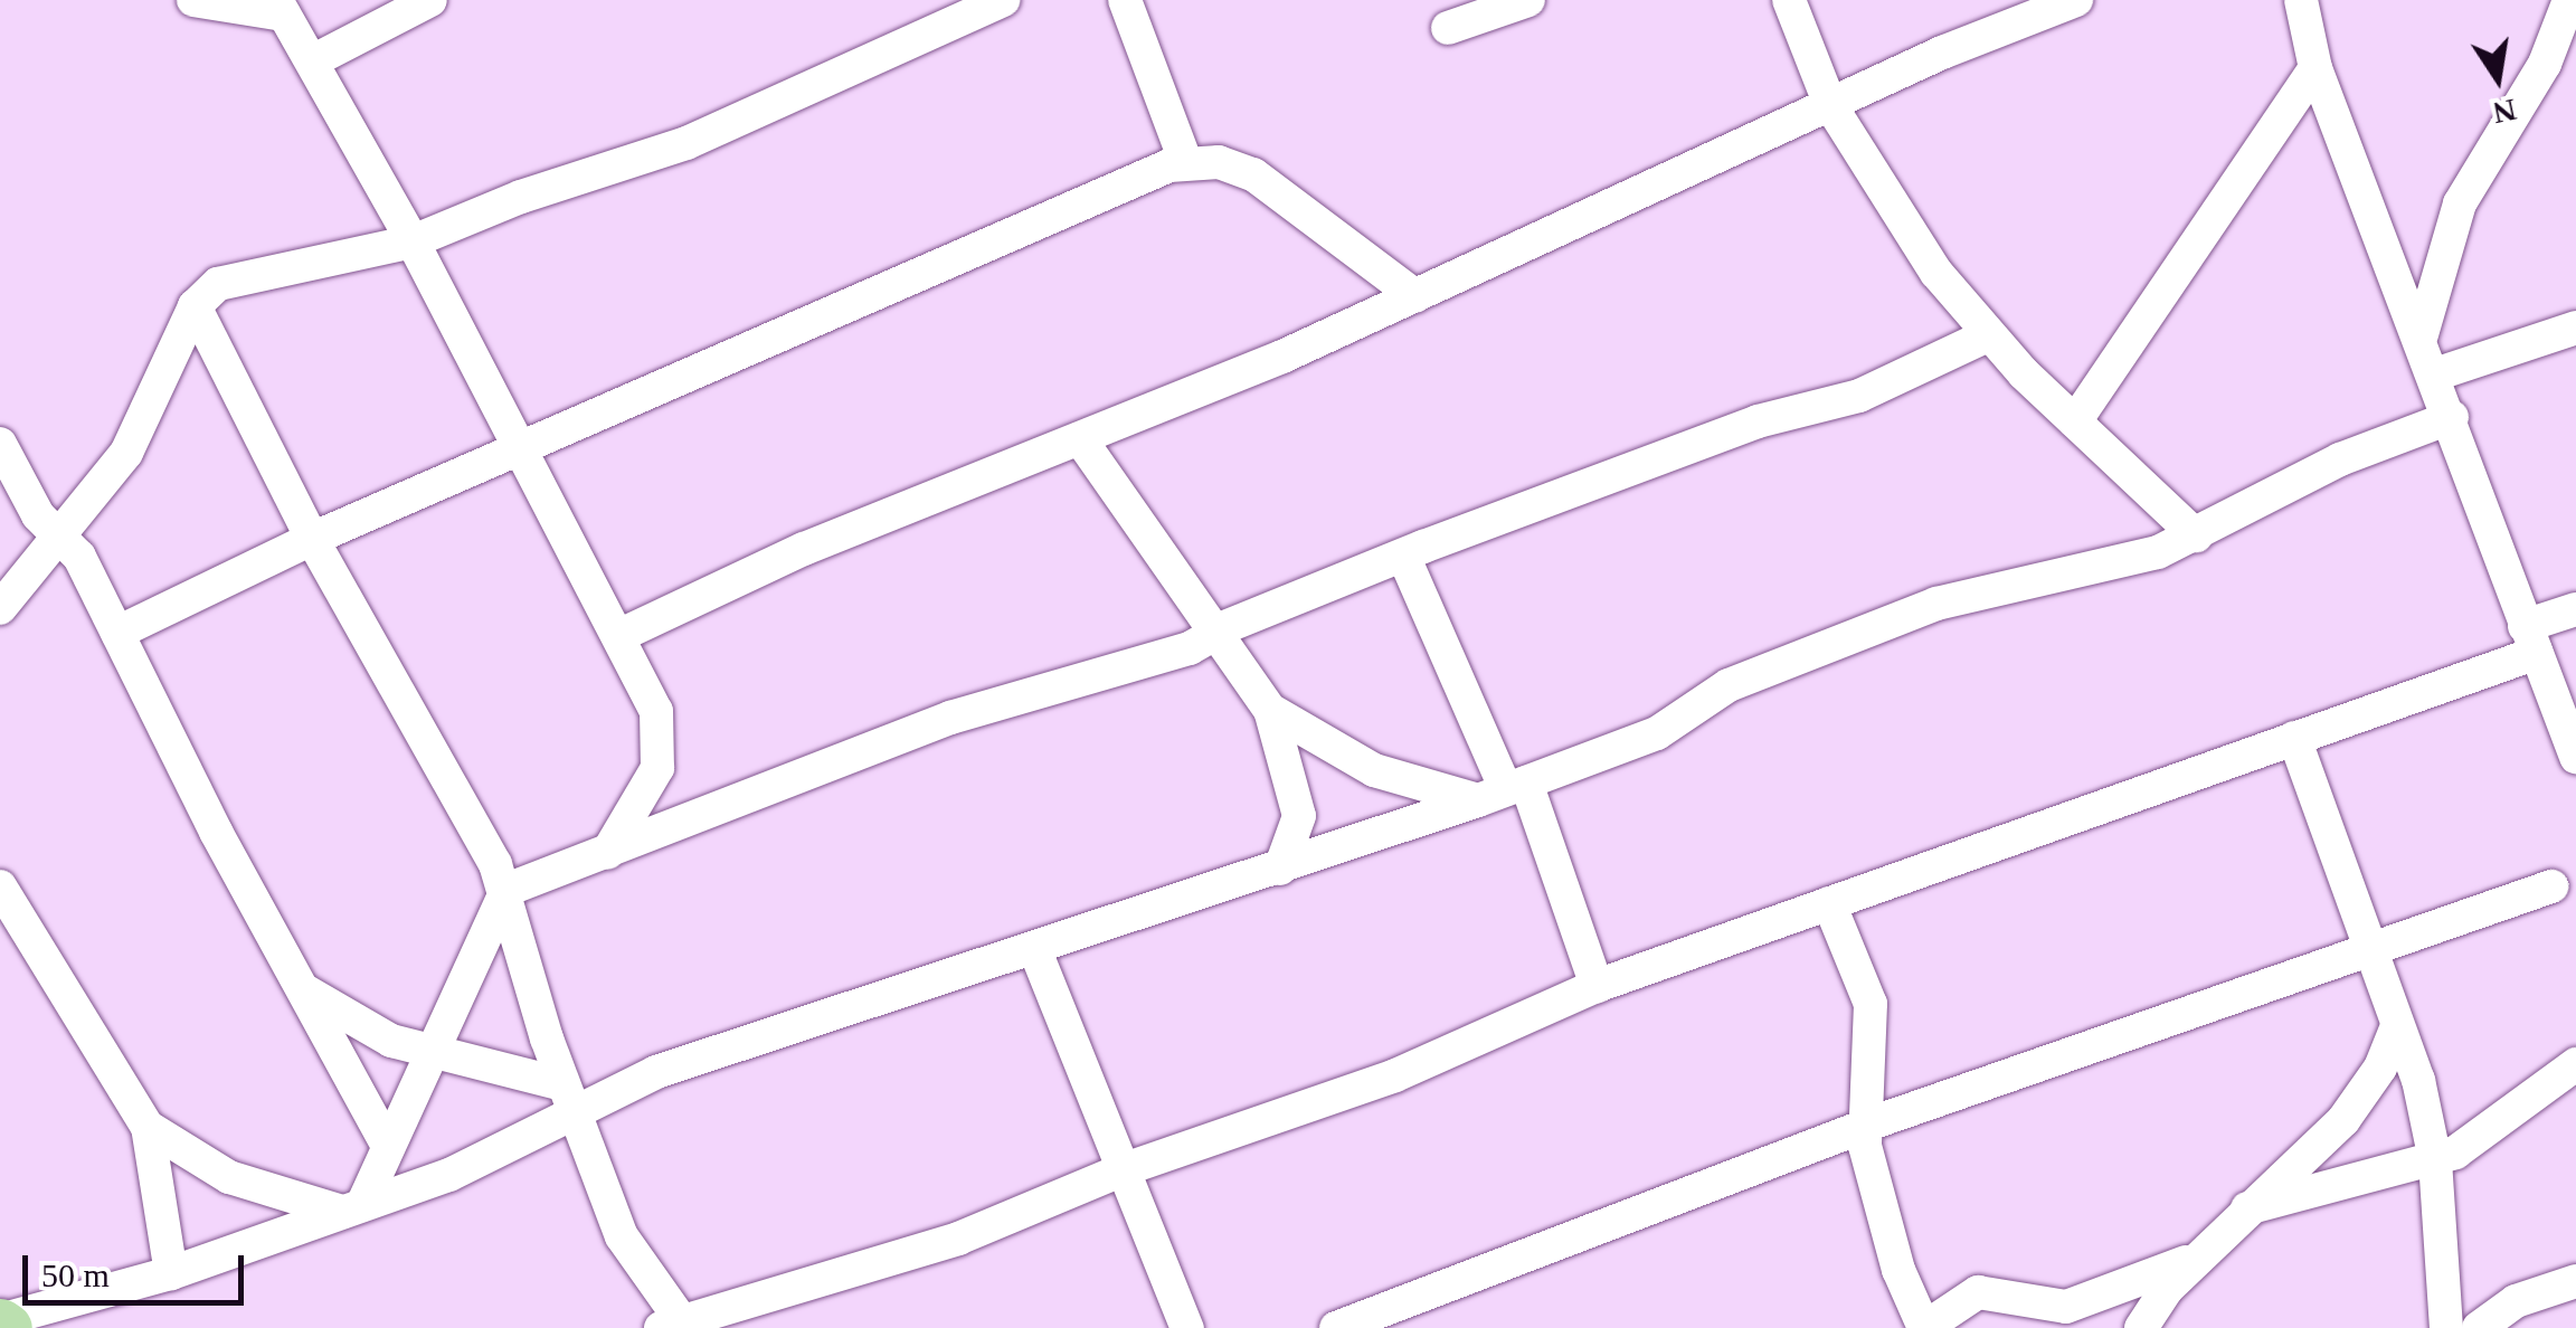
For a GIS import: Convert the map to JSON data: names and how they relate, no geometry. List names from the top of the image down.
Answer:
{
  "scale_bar": "50 m",
  "north": "bottom"
}
